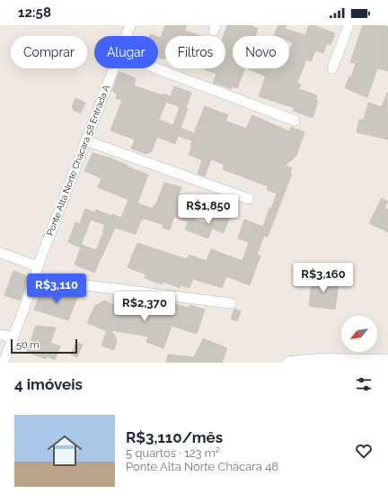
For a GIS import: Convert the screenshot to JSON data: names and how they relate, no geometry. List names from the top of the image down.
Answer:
{
  "streets": {
    "street": ["Ponte Alta Norte Chácara 58 Entrada A"]
  },
  "scale_bar": "50 m",
  "north": "bottom left",
  "page": {
    "status": "12:58",
    "chip": [
      "Comprar",
      "Alugar",
      "Filtros",
      "Novo"
    ],
    "price": [
      "R$1,850",
      "R$3,160",
      "R$3,110",
      "R$2,370"
    ],
    "scale": "50 m",
    "heading": "4 imóveis",
    "list": [
      {
        "name": "R$3,110/mês",
        "note": "5 quartos · 123 m² · Ponte Alta Norte Chácara 48"
      }
    ]
  }
}
